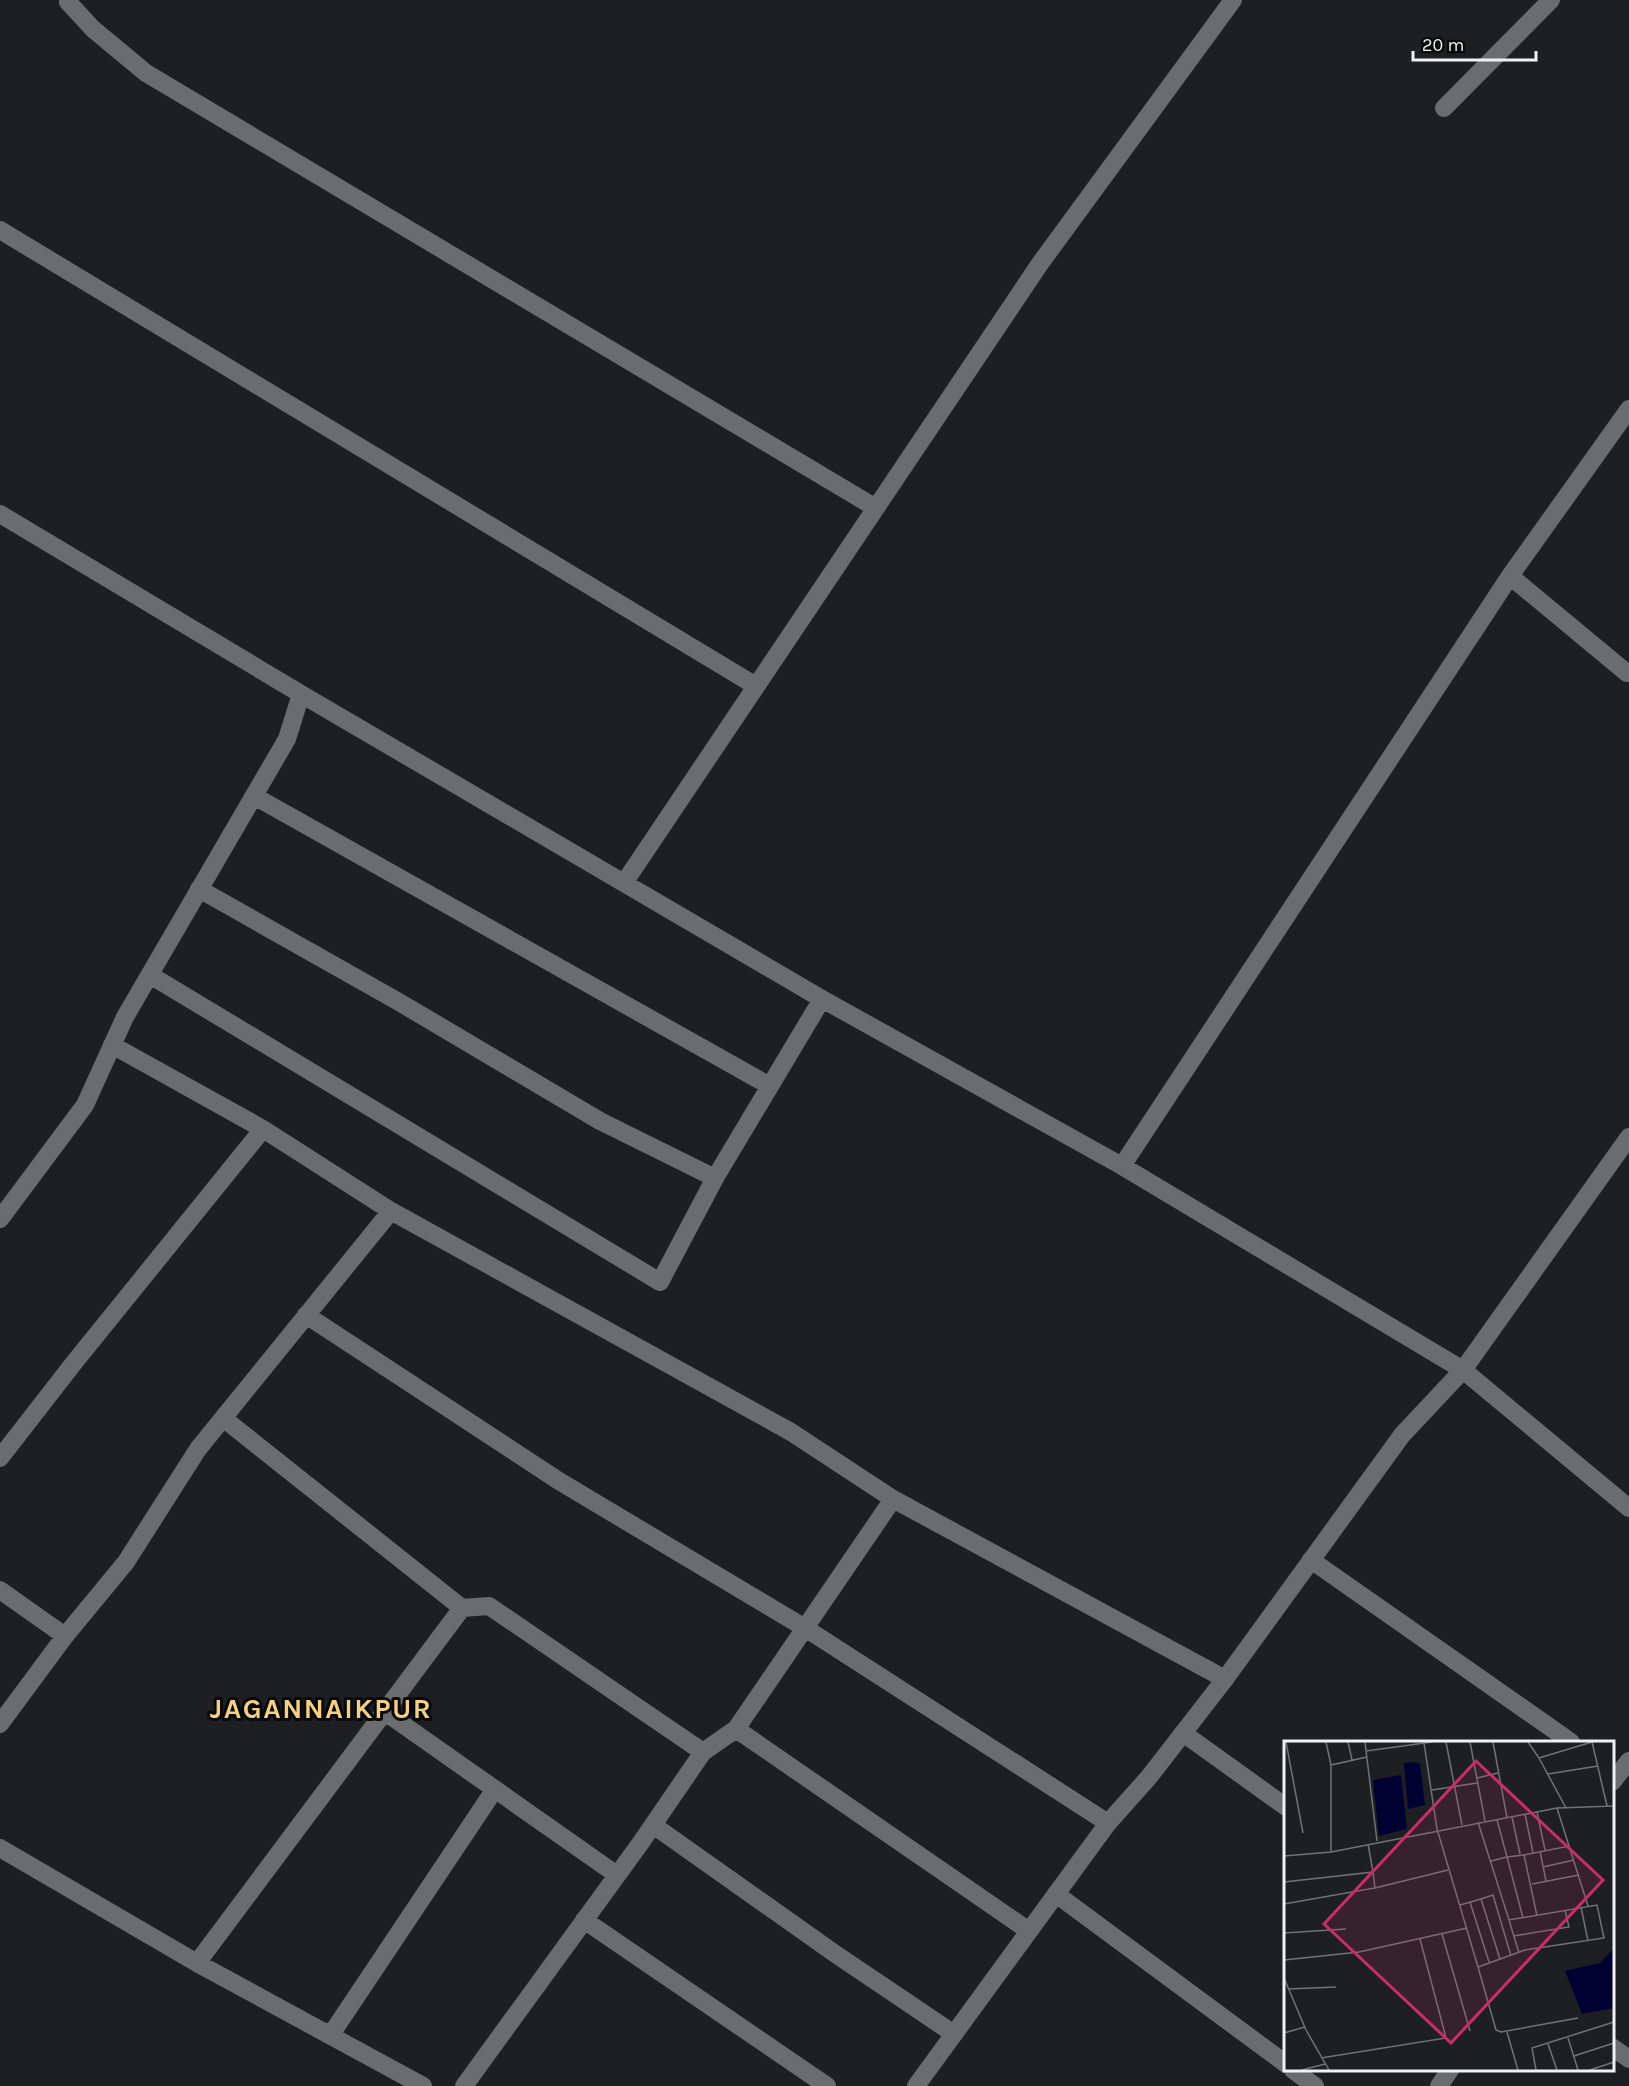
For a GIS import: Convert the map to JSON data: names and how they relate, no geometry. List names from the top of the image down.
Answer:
{
  "districts": ["JAGANNAIKPUR"],
  "scale_bar": "20 m"
}
